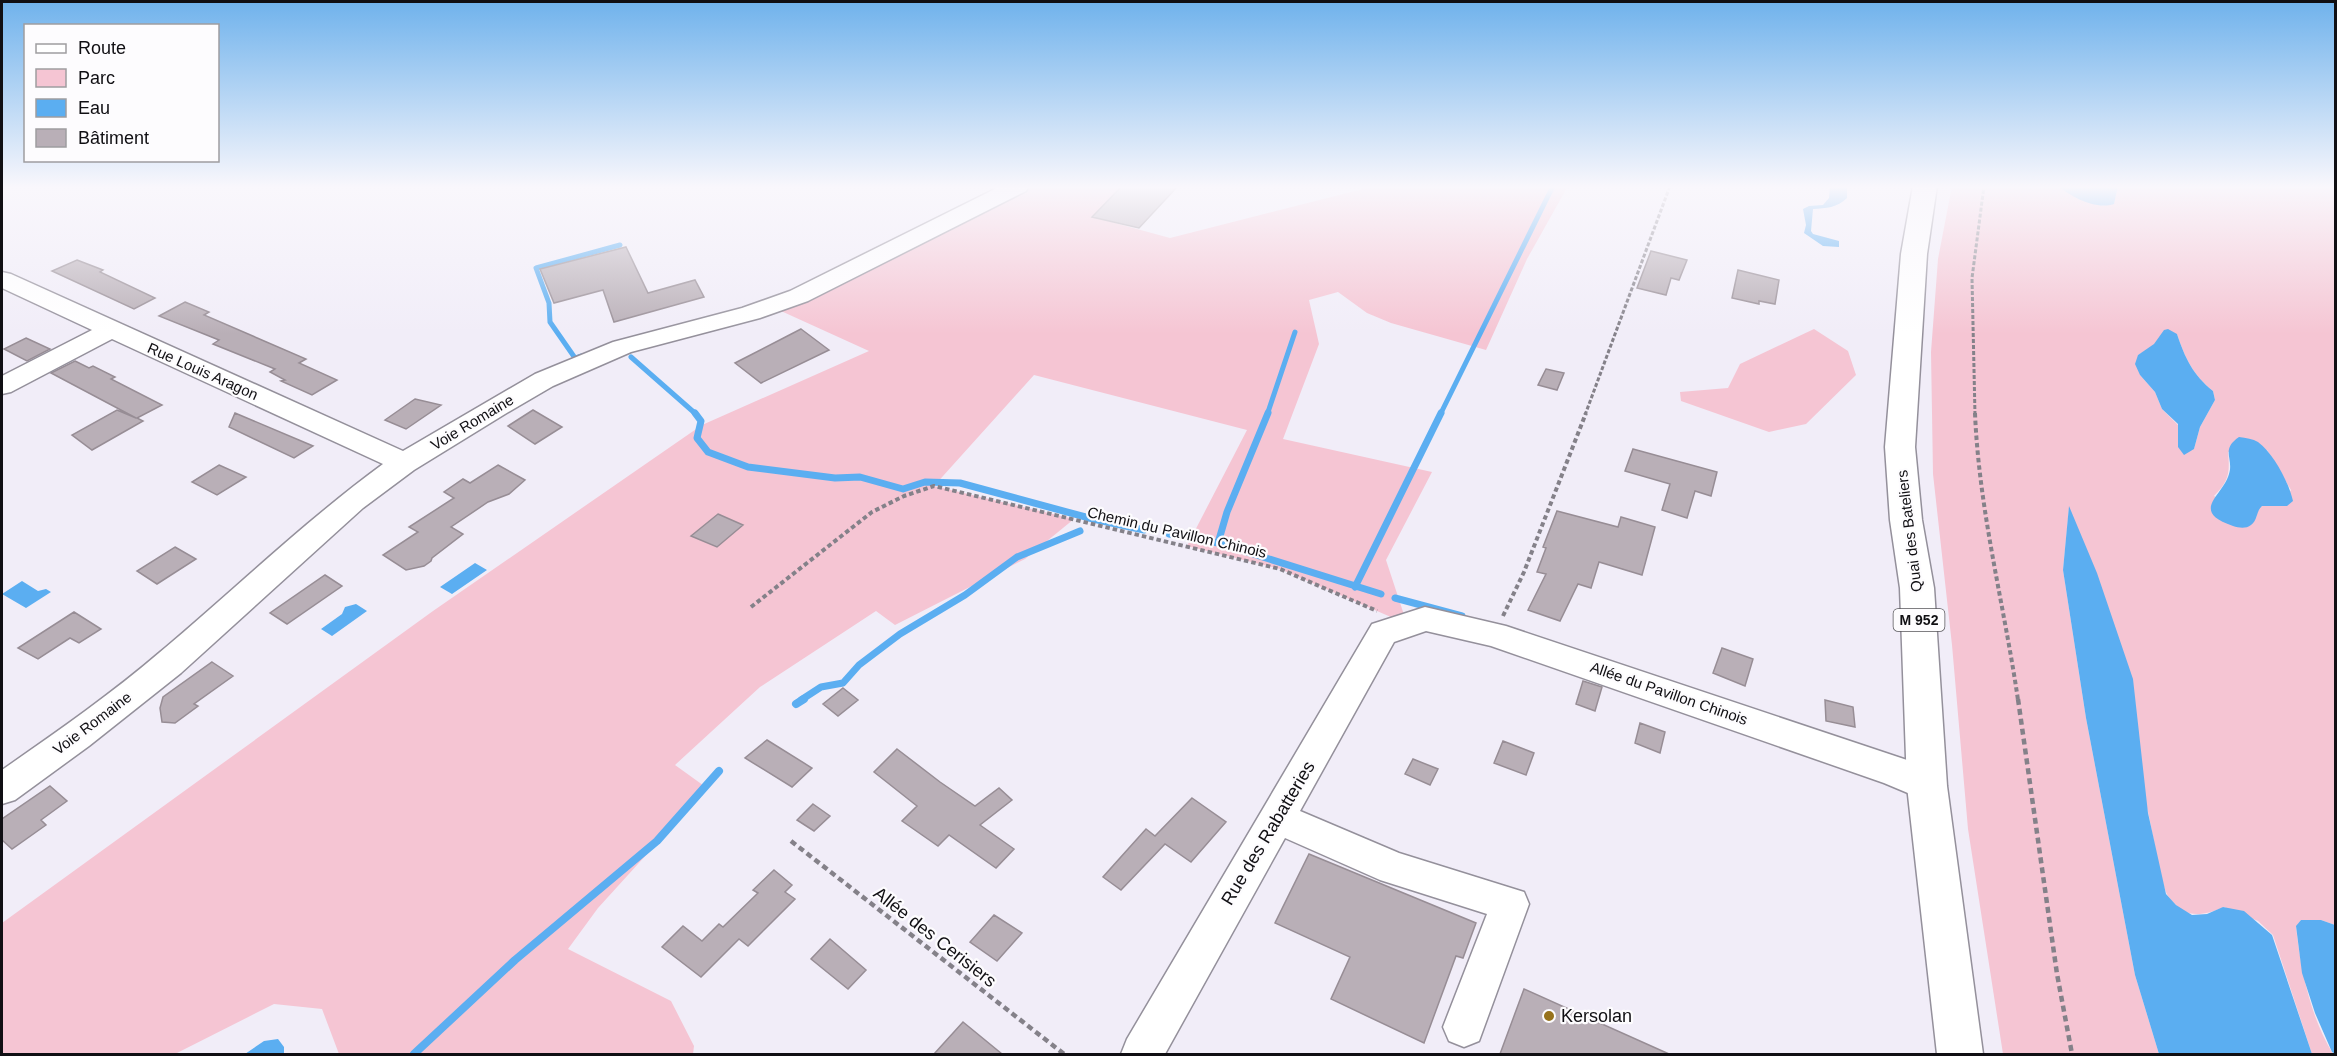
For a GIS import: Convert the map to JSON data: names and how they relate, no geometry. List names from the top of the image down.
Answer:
{
  "streets": {
    "main road": ["Quai des Bateliers", "M 952"],
    "street": [
      "Rue Louis Aragon",
      "Voie Romaine",
      "Allée du Pavillon Chinois",
      "Rue des Rabatteries"
    ],
    "path": ["Chemin du Pavillon Chinois", "Allée des Cerisiers"]
  },
  "crossings": [
    ["Rue Louis Aragon", "Voie Romaine"],
    ["Quai des Bateliers", "Allée du Pavillon Chinois"],
    ["Chemin du Pavillon Chinois", "Allée du Pavillon Chinois"],
    ["Chemin du Pavillon Chinois", "Rue des Rabatteries"],
    ["Allée du Pavillon Chinois", "Rue des Rabatteries"]
  ],
  "places": ["Kersolan"],
  "legend": [
    "Route",
    "Parc",
    "Eau",
    "Bâtiment"
  ]
}
